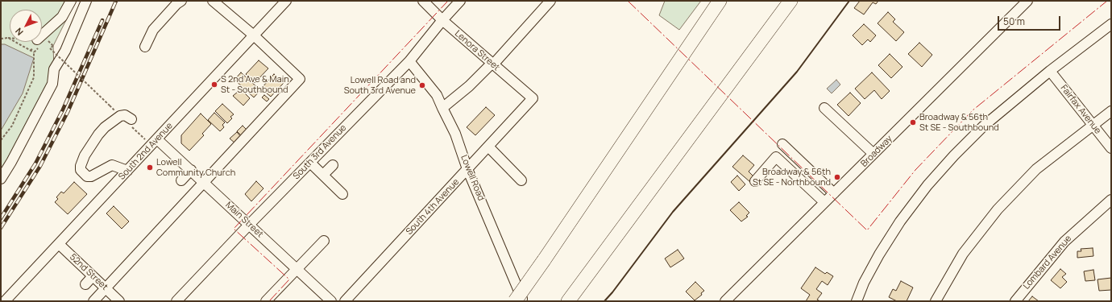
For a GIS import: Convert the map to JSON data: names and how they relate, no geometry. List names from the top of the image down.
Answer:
{
  "streets": {
    "street": [
      "Lenora Street",
      "Fairfax Avenue",
      "South 2nd Avenue",
      "Broadway",
      "South 3rd Avenue",
      "Lowell Road",
      "South 4th Avenue",
      "Main Street",
      "Lombard Avenue",
      "52nd Street"
    ]
  },
  "crossings": [
    ["Lenora Street", "South 3rd Avenue"],
    ["Lenora Street", "South 4th Avenue"],
    ["South 2nd Avenue", "Main Street"],
    ["South 2nd Avenue", "52nd Street"],
    ["South 3rd Avenue", "Lowell Road"],
    ["South 3rd Avenue", "Main Street"],
    ["Lowell Road", "South 4th Avenue"]
  ],
  "places": [
    "S 2nd Ave & Main St - Southbound",
    "Lowell Road and South 3rd Avenue",
    "Broadway & 56th St SE - Southbound",
    "Lowell Community Church",
    "Broadway & 56th St SE - Northbound"
  ],
  "scale_bar": "50 m",
  "north": "bottom left"
}
